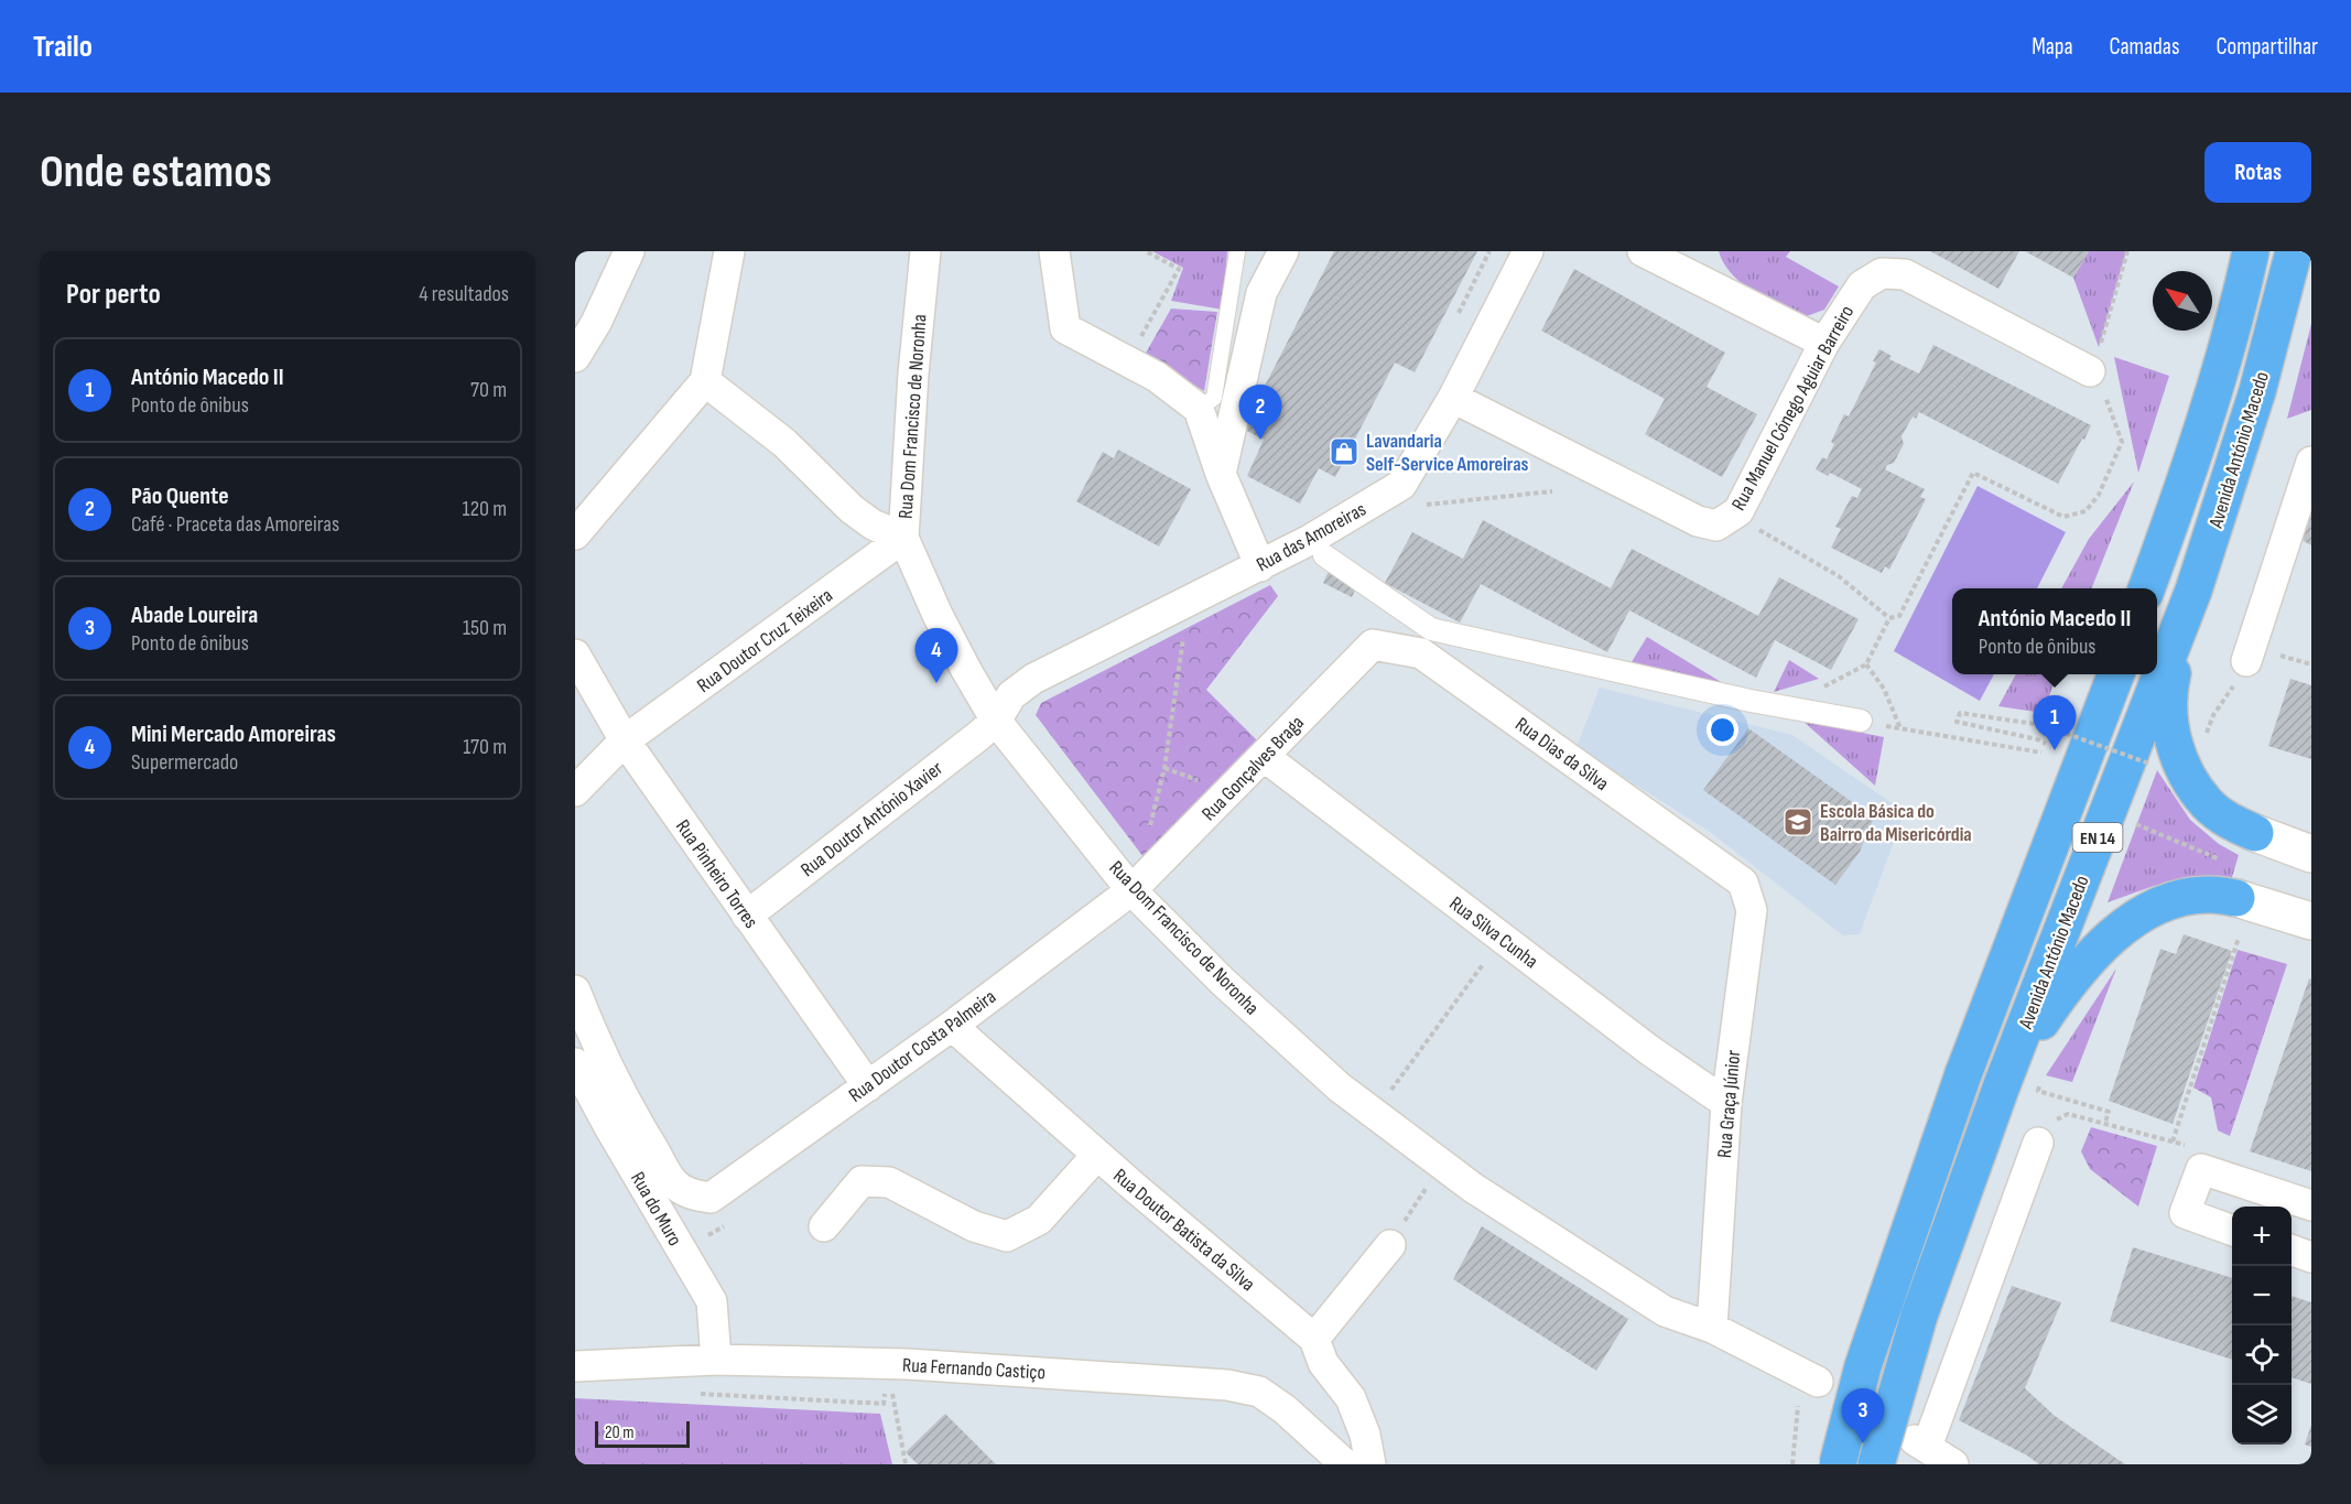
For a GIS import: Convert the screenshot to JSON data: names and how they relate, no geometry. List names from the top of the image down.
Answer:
{
  "streets": {
    "highway": ["Avenida António Macedo", "EN 14"],
    "street": [
      "Rua Manuel Cónego Aguiar Barreiro",
      "Rua Dom Francisco de Noronha",
      "Rua das Amoreiras",
      "Rua Doutor Cruz Teixeira",
      "Rua Dias da Silva",
      "Rua Gonçalves Braga",
      "Rua Doutor António Xavier",
      "Rua Pinheiro Torres",
      "Rua Silva Cunha",
      "Rua Doutor Costa Palmeira",
      "Rua Graça Júnior",
      "Rua do Muro",
      "Rua Doutor Batista da Silva",
      "Rua Fernando Castiço"
    ]
  },
  "crossings": [
    ["Rua Manuel Cónego Aguiar Barreiro", "Rua das Amoreiras"],
    ["Rua Dom Francisco de Noronha", "Rua das Amoreiras"],
    ["Rua Dom Francisco de Noronha", "Rua Doutor Cruz Teixeira"],
    ["Rua Dom Francisco de Noronha", "Rua Gonçalves Braga"],
    ["Rua Dom Francisco de Noronha", "Rua Doutor António Xavier"],
    ["Rua Dom Francisco de Noronha", "Rua Doutor Costa Palmeira"],
    ["Rua Dom Francisco de Noronha", "Rua Graça Júnior"],
    ["Rua das Amoreiras", "Rua Doutor António Xavier"],
    ["Rua Doutor Cruz Teixeira", "Rua Pinheiro Torres"],
    ["Rua Dias da Silva", "Rua Gonçalves Braga"],
    ["Rua Dias da Silva", "Rua Graça Júnior"],
    ["Rua Gonçalves Braga", "Rua Silva Cunha"],
    ["Rua Gonçalves Braga", "Rua Doutor Costa Palmeira"],
    ["Rua Doutor António Xavier", "Rua Pinheiro Torres"],
    ["Rua Pinheiro Torres", "Rua Doutor Costa Palmeira"],
    ["Rua Silva Cunha", "Rua Graça Júnior"],
    ["Rua Doutor Costa Palmeira", "Rua Doutor Batista da Silva"],
    ["Rua do Muro", "Rua Fernando Castiço"]
  ],
  "places": {
    "shop": ["Lavandaria Self-Service Amoreiras"],
    "school or university": ["Escola Básica do Bairro da Misericórdia"]
  },
  "scale_bar": "20 m",
  "north": "top left",
  "page": {
    "header": "Trailo",
    "nav": ["Mapa", "Camadas", "Compartilhar"],
    "buttons": "Rotas",
    "title": "Onde estamos",
    "heading": ["Por perto", "4 resultados"],
    "list": [
      {
        "mark": "1",
        "name": "António Macedo II",
        "note": "Ponto de ônibus",
        "value": "70 m"
      },
      {
        "mark": "2",
        "name": "Pão Quente",
        "note": "Café · Praceta das Amoreiras",
        "value": "120 m"
      },
      {
        "mark": "3",
        "name": "Abade Loureira",
        "note": "Ponto de ônibus",
        "value": "150 m"
      },
      {
        "mark": "4",
        "name": "Mini Mercado Amoreiras",
        "note": "Supermercado",
        "value": "170 m"
      }
    ],
    "pins": [
      "2",
      "4",
      "1",
      "3"
    ],
    "popup": ["António Macedo II", "Ponto de ônibus"],
    "map_buttons": ["+", "−"],
    "scale": "20 m"
  }
}
